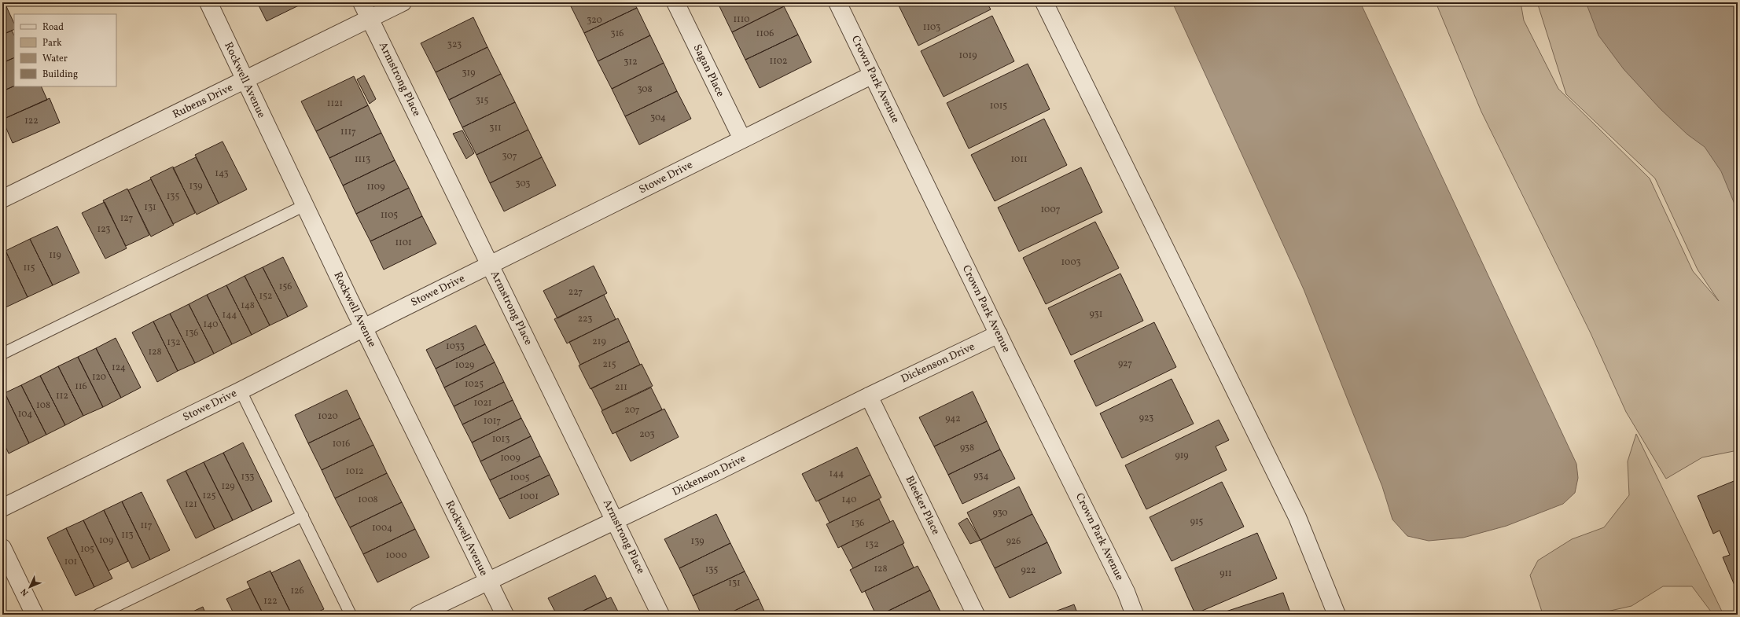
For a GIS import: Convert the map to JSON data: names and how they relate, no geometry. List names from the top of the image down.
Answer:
{
  "streets": {
    "street": [
      "Sagan Place",
      "Armstrong Place",
      "Crown Park Avenue",
      "Rockwell Avenue",
      "Rubens Drive",
      "Stowe Drive",
      "Dickenson Drive",
      "Bleeker Place"
    ]
  },
  "crossings": [
    ["Sagan Place", "Stowe Drive"],
    ["Armstrong Place", "Rubens Drive"],
    ["Armstrong Place", "Stowe Drive"],
    ["Armstrong Place", "Dickenson Drive"],
    ["Crown Park Avenue", "Stowe Drive"],
    ["Crown Park Avenue", "Dickenson Drive"],
    ["Rockwell Avenue", "Rubens Drive"],
    ["Rockwell Avenue", "Stowe Drive"],
    ["Rockwell Avenue", "Dickenson Drive"],
    ["Dickenson Drive", "Bleeker Place"]
  ],
  "house_numbers": [
    "1110",
    "320",
    "1103",
    "316",
    "1106",
    "323",
    "1019",
    "1102",
    "312",
    "319",
    "308",
    "315",
    "1121",
    "1015",
    "304",
    "122",
    "311",
    "1117",
    "307",
    "1113",
    "1011",
    "143",
    "303",
    "139",
    "1109",
    "135",
    "131",
    "1007",
    "1105",
    "127",
    "123",
    "1101",
    "119",
    "1003",
    "115",
    "156",
    "227",
    "152",
    "148",
    "931",
    "144",
    "223",
    "140",
    "136",
    "219",
    "132",
    "1033",
    "128",
    "927",
    "215",
    "1029",
    "124",
    "120",
    "1025",
    "116",
    "211",
    "112",
    "1021",
    "108",
    "207",
    "104",
    "1020",
    "923",
    "942",
    "1017",
    "203",
    "1013",
    "1016",
    "938",
    "919",
    "1009",
    "1012",
    "144",
    "934",
    "133",
    "1005",
    "129",
    "125",
    "1001",
    "1008",
    "140",
    "121",
    "930",
    "915",
    "136",
    "117",
    "1004",
    "113",
    "109",
    "139",
    "926",
    "132",
    "105",
    "1000",
    "101",
    "128",
    "135",
    "922",
    "911",
    "131",
    "126",
    "122"
  ],
  "legend": [
    "Road",
    "Park",
    "Water",
    "Building"
  ],
  "north": "bottom left"
}
